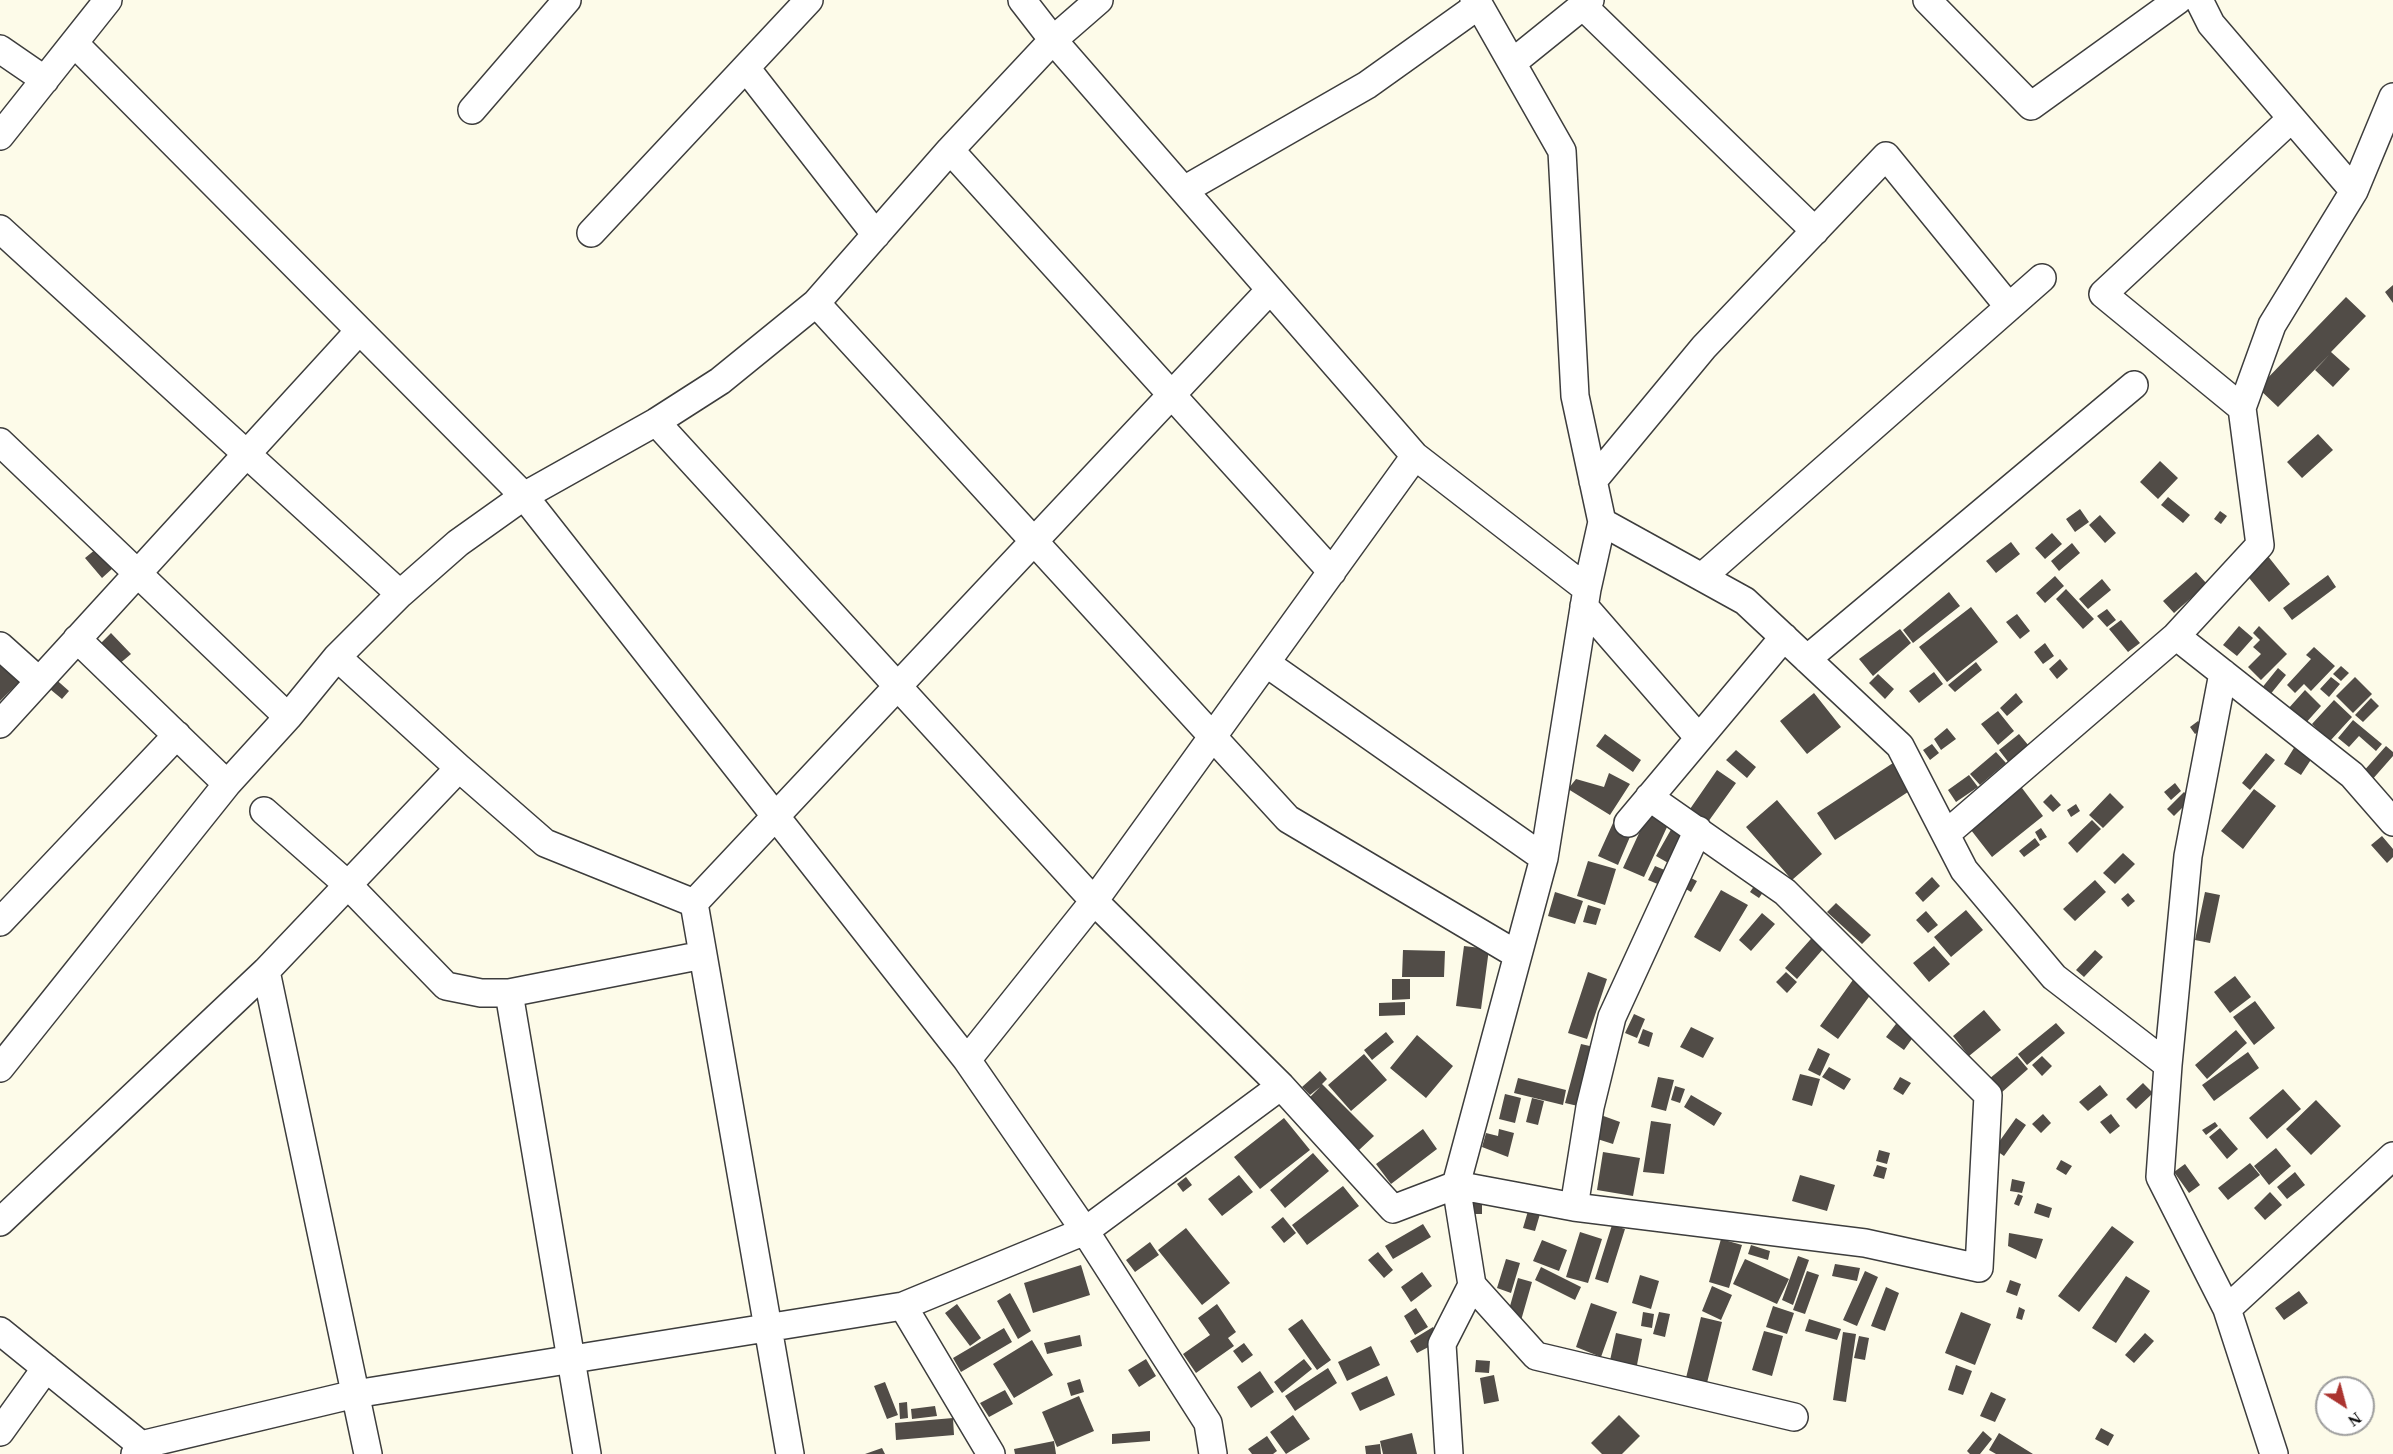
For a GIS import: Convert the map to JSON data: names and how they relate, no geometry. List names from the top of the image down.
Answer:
{
  "north": "bottom right"
}
